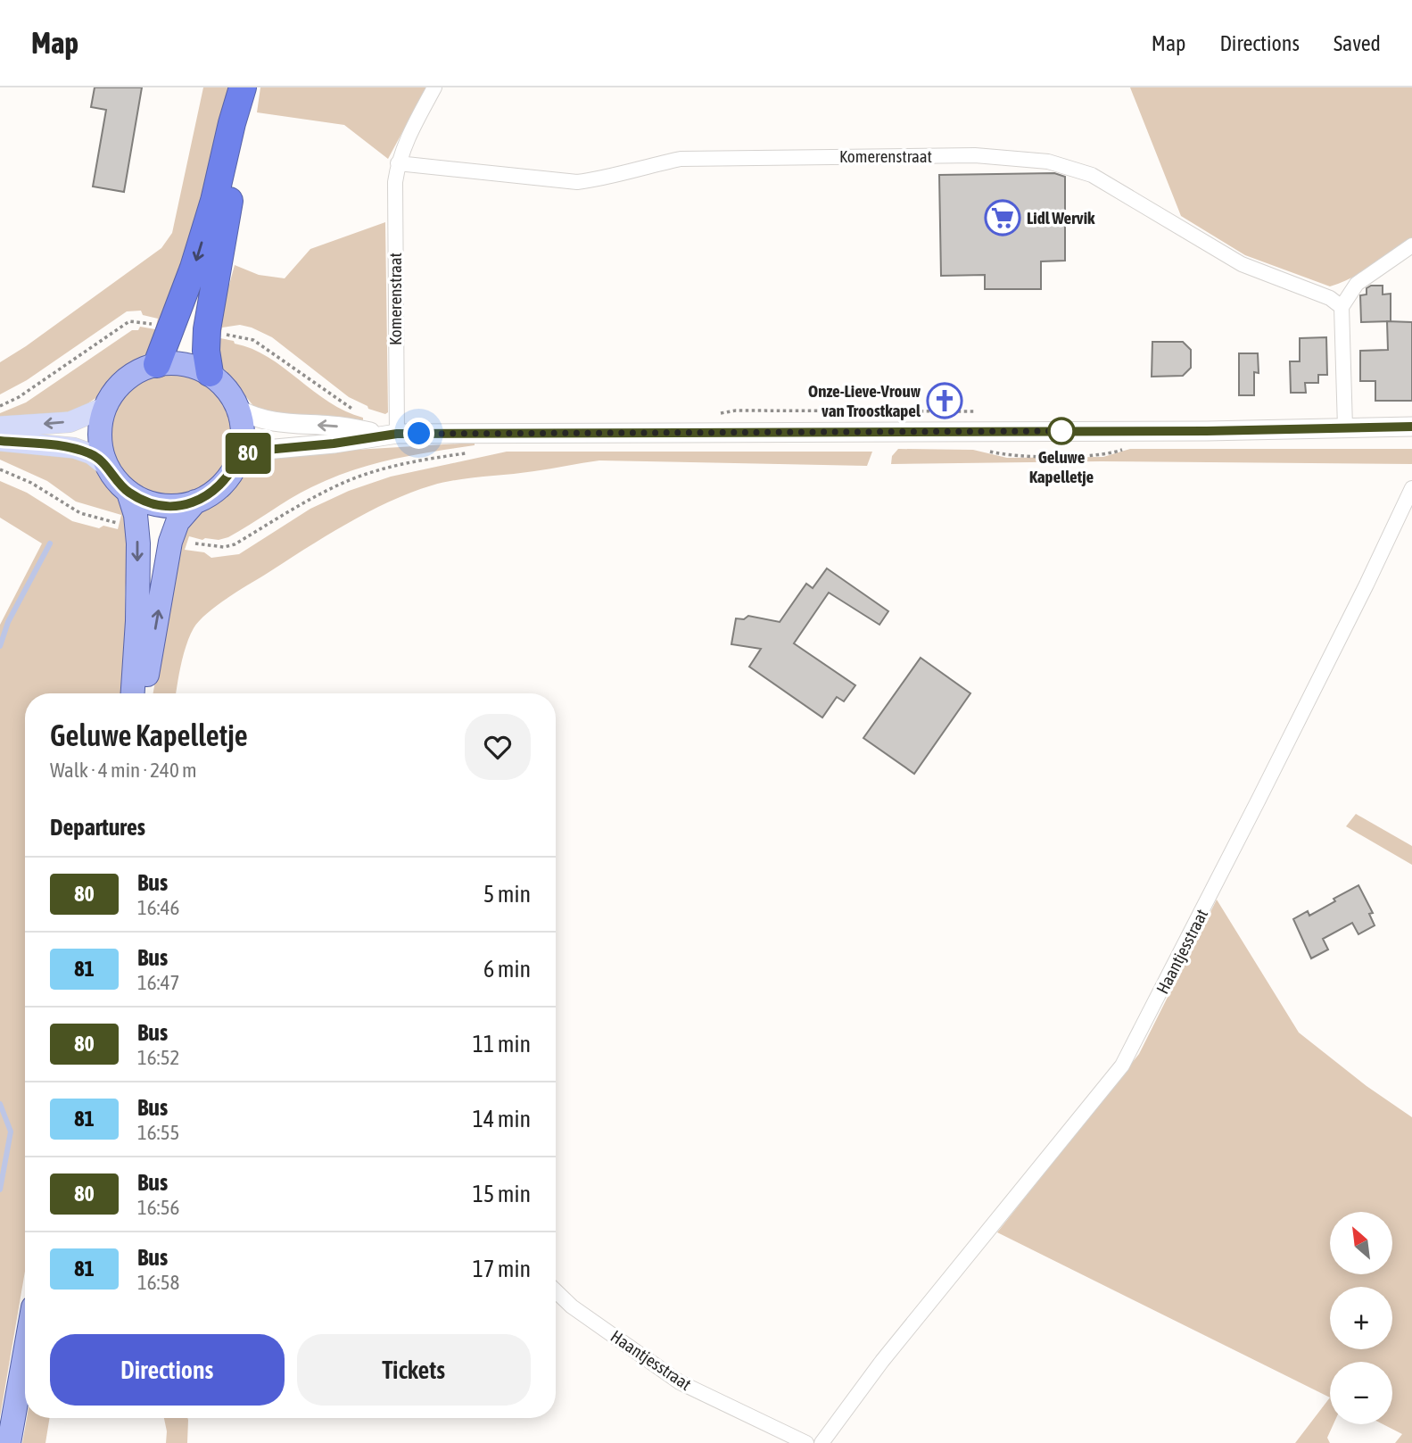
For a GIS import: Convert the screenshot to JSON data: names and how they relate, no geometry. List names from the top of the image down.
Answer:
{
  "streets": {
    "street": ["Komerenstraat", "Haantjesstraat"]
  },
  "places": {
    "supermarket": ["Lidl Wervik"],
    "church": ["Onze-Lieve-Vrouw van Troostkapel"],
    "other": ["Geluwe Kapelletje"]
  },
  "lines": ["bus line 80"],
  "north": "top left",
  "page": {
    "header": "Map",
    "nav": ["Map", "Directions", "Saved"],
    "on_map": "80",
    "heading": [
      ["Geluwe Kapelletje", "Walk · 4 min · 240 m"],
      "Departures"
    ],
    "list": [
      {
        "mark": "80",
        "name": "Bus",
        "note": "16:46",
        "value": "5 min"
      },
      {
        "mark": "81",
        "name": "Bus",
        "note": "16:47",
        "value": "6 min"
      },
      {
        "mark": "80",
        "name": "Bus",
        "note": "16:52",
        "value": "11 min"
      },
      {
        "mark": "81",
        "name": "Bus",
        "note": "16:55",
        "value": "14 min"
      },
      {
        "mark": "80",
        "name": "Bus",
        "note": "16:56",
        "value": "15 min"
      },
      {
        "mark": "81",
        "name": "Bus",
        "note": "16:58",
        "value": "17 min"
      }
    ],
    "map_buttons": ["+", "−"],
    "buttons": ["Directions", "Tickets"]
  }
}
